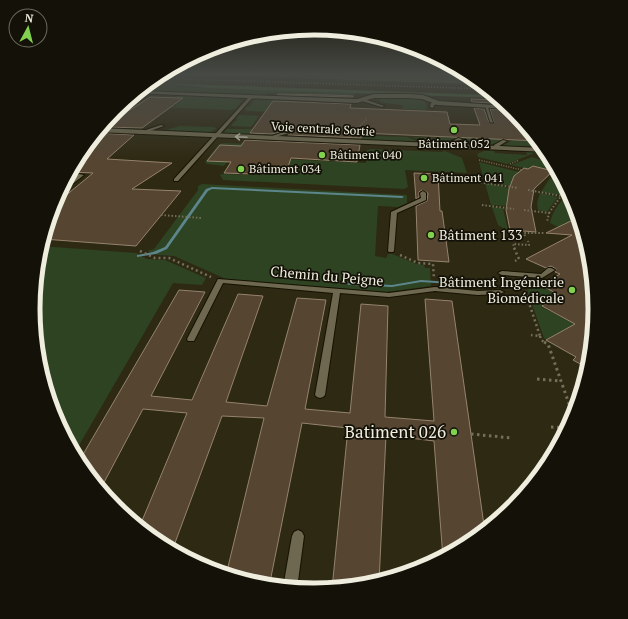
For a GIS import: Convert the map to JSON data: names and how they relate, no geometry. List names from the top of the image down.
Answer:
{
  "streets": {
    "street": ["Voie centrale Sortie"],
    "lane": ["Chemin du Peigne"]
  },
  "places": [
    "Bâtiment 052",
    "Bâtiment 040",
    "Bâtiment 034",
    "Bâtiment 041",
    "Bâtiment 133",
    "Bâtiment Ingénierie Biomédicale",
    "Batiment 026"
  ],
  "north": "top"
}
